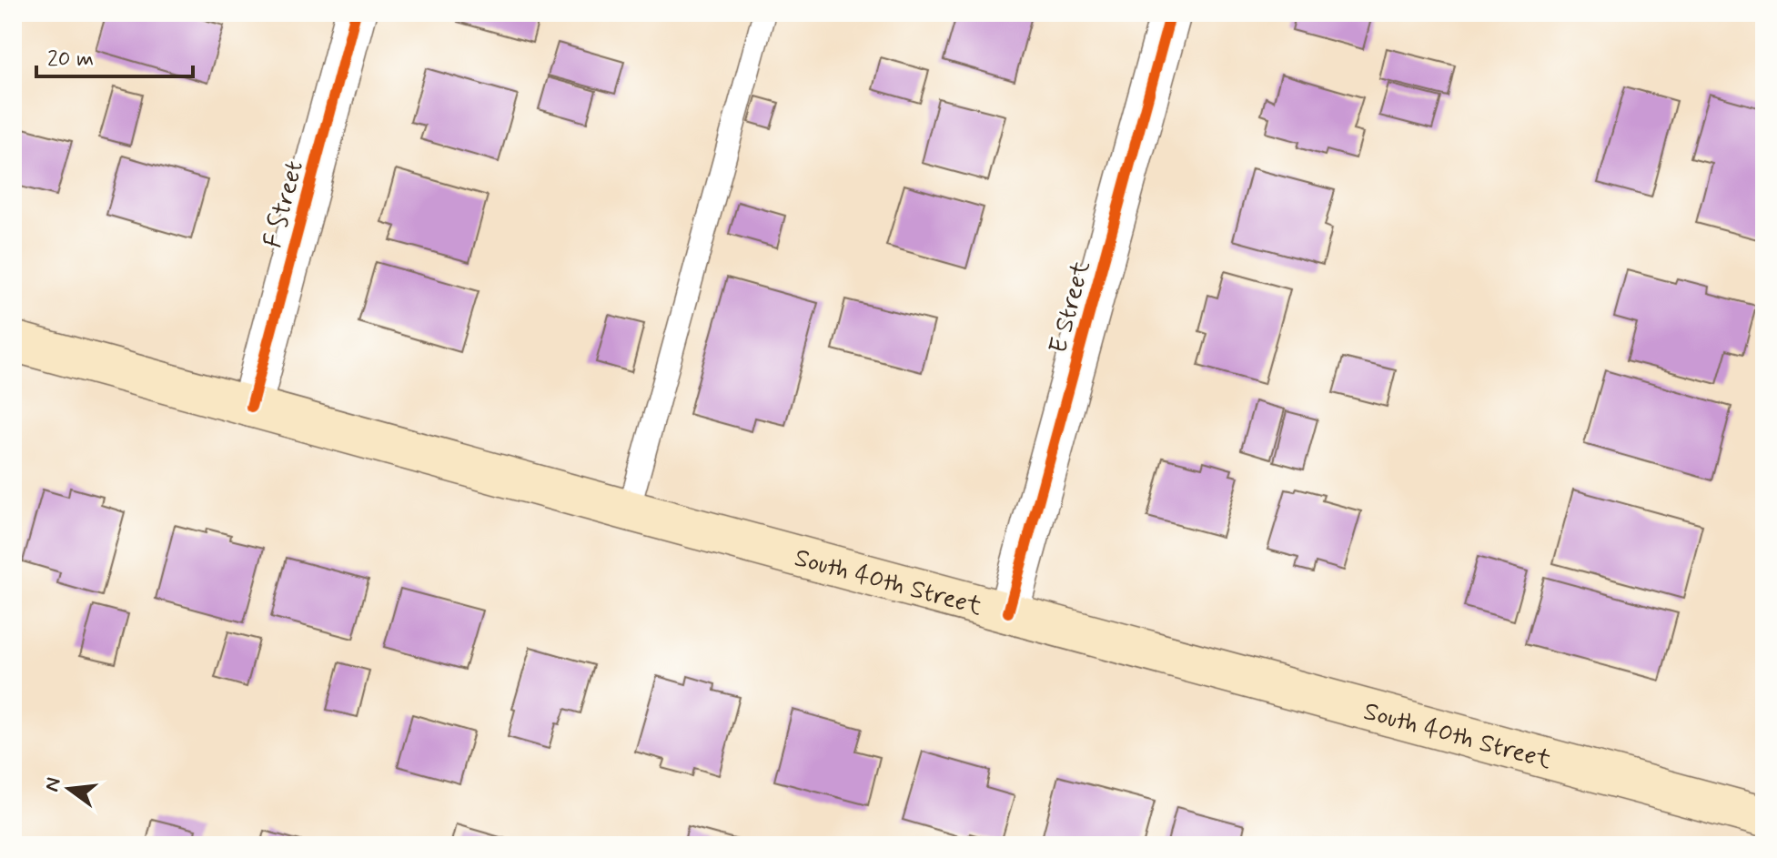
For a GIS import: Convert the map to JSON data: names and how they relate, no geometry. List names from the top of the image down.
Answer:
{
  "streets": {
    "main road": ["South 40th Street"],
    "street": ["F Street", "E Street"]
  },
  "crossings": [
    ["F Street", "South 40th Street"],
    ["E Street", "South 40th Street"]
  ],
  "scale_bar": "20 m",
  "north": "left"
}
